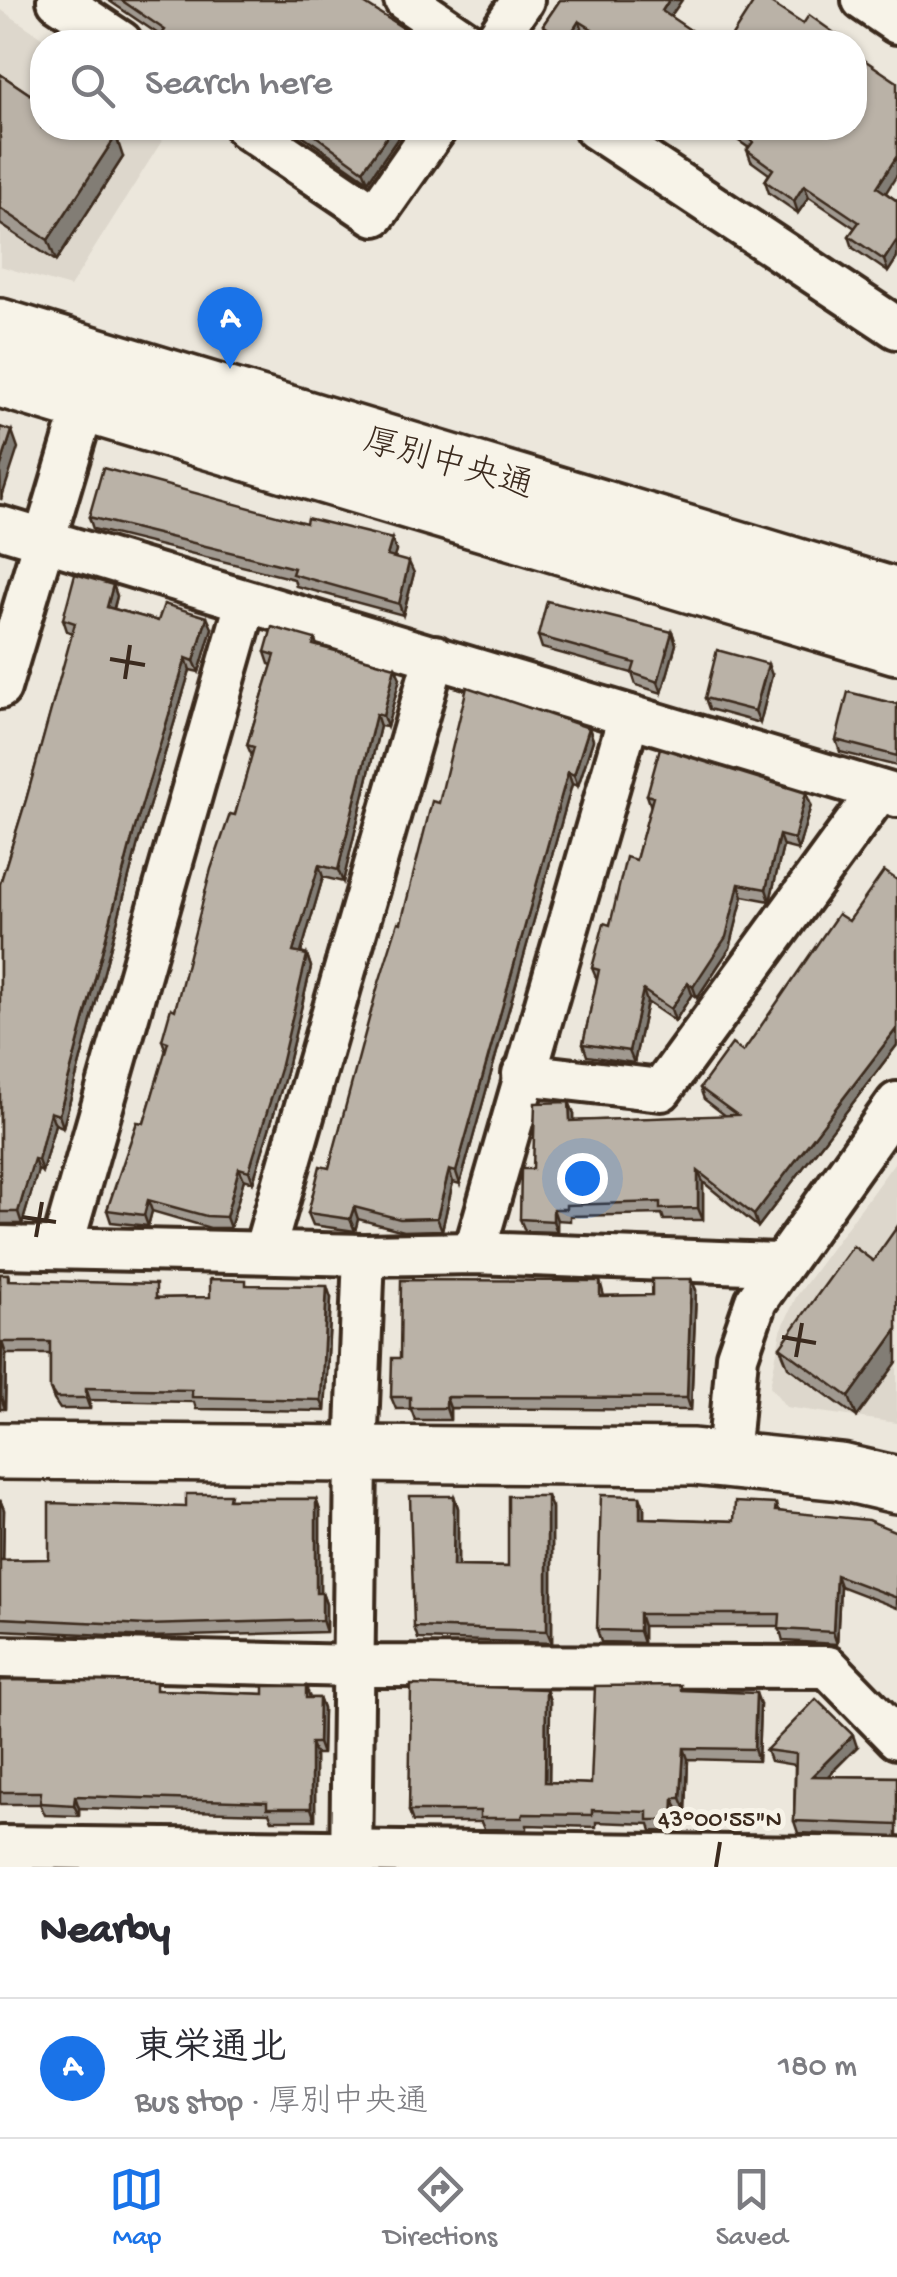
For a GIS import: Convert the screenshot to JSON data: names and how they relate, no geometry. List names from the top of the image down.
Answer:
{
  "streets": {
    "main road": ["厚別中央通"]
  },
  "page": {
    "search": "Search here",
    "pins": "A",
    "heading": "Nearby",
    "list": [
      {
        "mark": "A",
        "name": "東栄通北",
        "note": "Bus stop · 厚別中央通",
        "value": "180 m"
      }
    ],
    "nav": ["Map", "Directions", "Saved"]
  },
  "coordinates": ["43°00'55\"N"]
}
